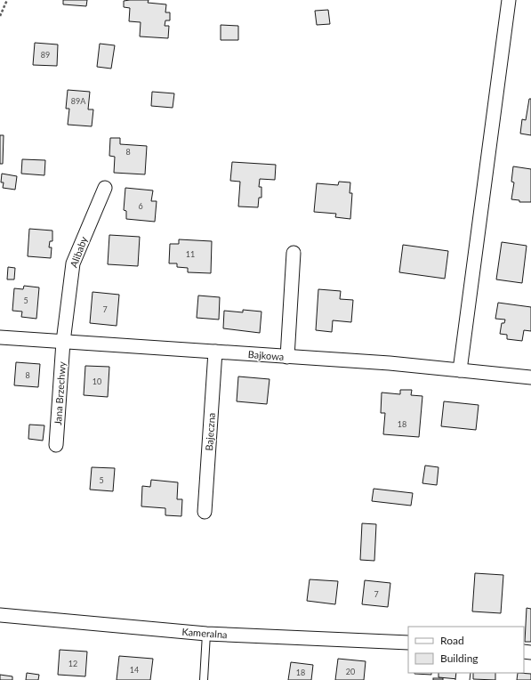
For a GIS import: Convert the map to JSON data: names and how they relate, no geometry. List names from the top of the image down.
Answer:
{
  "streets": {
    "street": [
      "Alibaby",
      "Bajkowa",
      "Jana Brzechwy",
      "Bajeczna",
      "Kameralna"
    ]
  },
  "crossings": [
    ["Alibaby", "Bajkowa"],
    ["Alibaby", "Jana Brzechwy"],
    ["Bajkowa", "Jana Brzechwy"],
    ["Bajkowa", "Bajeczna"]
  ],
  "house_numbers": [
    "89",
    "89A",
    "8",
    "6",
    "11",
    "5",
    "7",
    "8",
    "10",
    "18",
    "5",
    "7",
    "12",
    "14",
    "20",
    "18"
  ],
  "legend": ["Road", "Building"]
}
